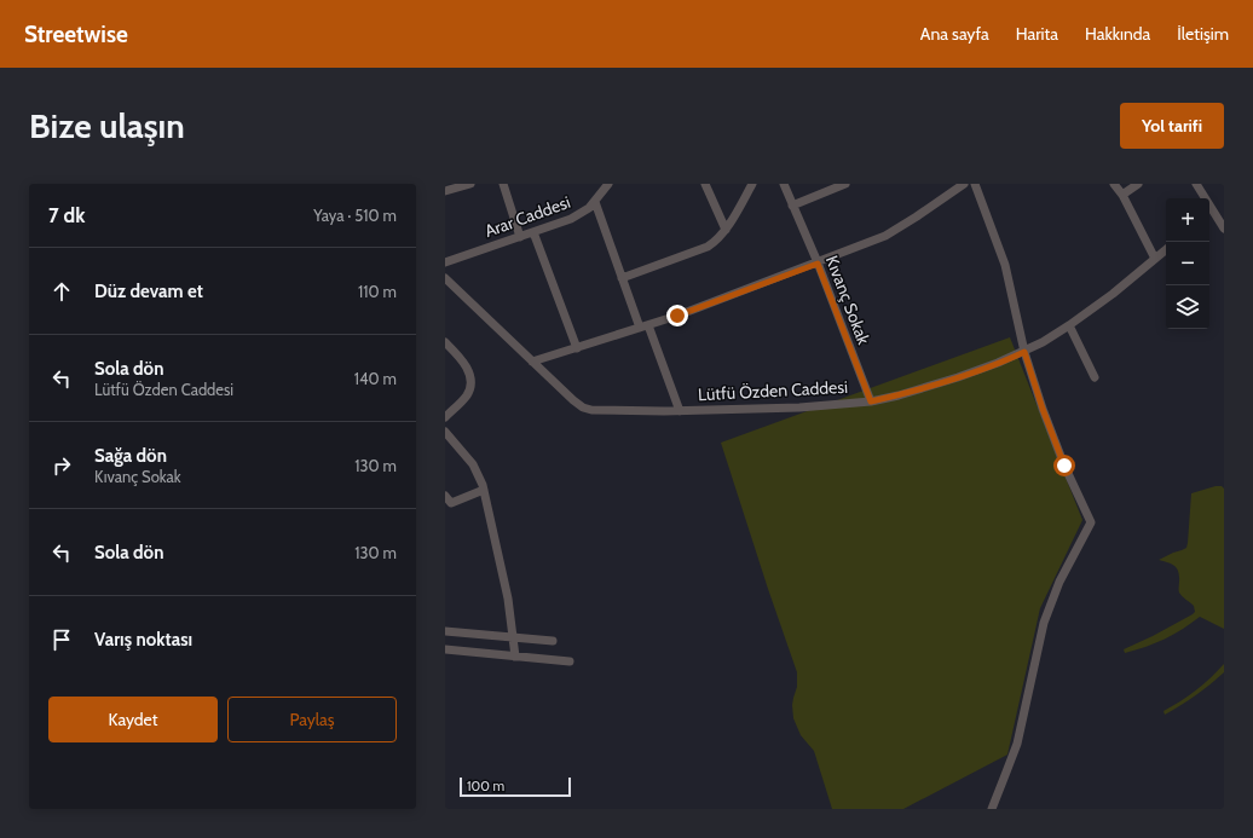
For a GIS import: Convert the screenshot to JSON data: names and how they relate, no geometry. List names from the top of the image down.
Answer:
{
  "streets": {
    "street": ["Arar Caddesi", "Kıvanç Sokak", "Lütfü Özden Caddesi"]
  },
  "crossings": [
    ["Kıvanç Sokak", "Lütfü Özden Caddesi"]
  ],
  "scale_bar": "100 m",
  "page": {
    "header": "Streetwise",
    "nav": [
      "Ana sayfa",
      "Harita",
      "Hakkında",
      "İletişim"
    ],
    "buttons": [
      "Yol tarifi",
      ["Kaydet", "Paylaş"]
    ],
    "title": "Bize ulaşın",
    "heading": ["7 dk", "Yaya · 510 m"],
    "map_buttons": ["+", "−"],
    "list": [
      ["Düz devam et", "110 m"],
      ["Sola dön", "Lütfü Özden Caddesi", "140 m"],
      ["Sağa dön", "Kıvanç Sokak", "130 m"],
      ["Sola dön", "130 m"],
      "Varış noktası"
    ],
    "scale": "100 m"
  }
}
